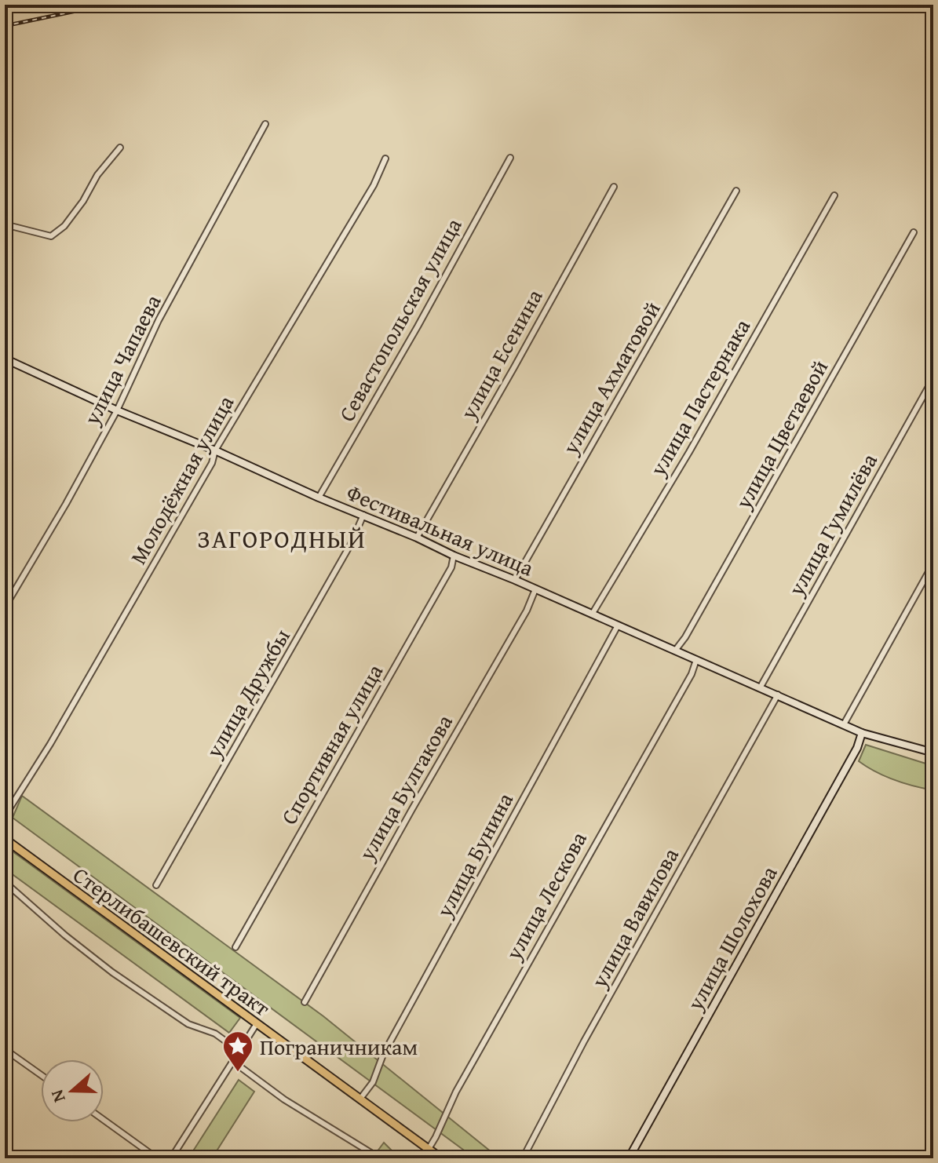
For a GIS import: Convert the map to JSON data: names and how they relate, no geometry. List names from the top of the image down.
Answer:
{
  "streets": {
    "main road": ["Стерлибашевский тракт"],
    "street": [
      "Севастопольская улица",
      "улица Есенина",
      "улица Чапаева",
      "улица Ахматовой",
      "улица Пастернака",
      "улица Цветаевой",
      "Молодёжная улица",
      "улица Гумилёва",
      "Фестивальная улица",
      "улица Дружбы",
      "Спортивная улица",
      "улица Булгакова",
      "улица Бунина",
      "улица Лескова",
      "улица Вавилова",
      "улица Шолохова"
    ]
  },
  "crossings": [
    ["Севастопольская улица", "Фестивальная улица"],
    ["улица Есенина", "Фестивальная улица"],
    ["улица Чапаева", "Фестивальная улица"],
    ["улица Ахматовой", "Фестивальная улица"],
    ["улица Пастернака", "Фестивальная улица"],
    ["улица Цветаевой", "Фестивальная улица"],
    ["Молодёжная улица", "Фестивальная улица"],
    ["улица Гумилёва", "Фестивальная улица"],
    ["Фестивальная улица", "улица Дружбы"],
    ["Фестивальная улица", "Спортивная улица"],
    ["Фестивальная улица", "улица Булгакова"],
    ["Фестивальная улица", "улица Бунина"],
    ["Фестивальная улица", "улица Лескова"],
    ["Фестивальная улица", "улица Вавилова"],
    ["Фестивальная улица", "улица Шолохова"],
    ["улица Бунина", "Стерлибашевский тракт"],
    ["улица Лескова", "Стерлибашевский тракт"]
  ],
  "districts": ["ЗАГОРОДНЫЙ"],
  "places": {
    "place": ["Пограничникам"]
  },
  "north": "left"
}
